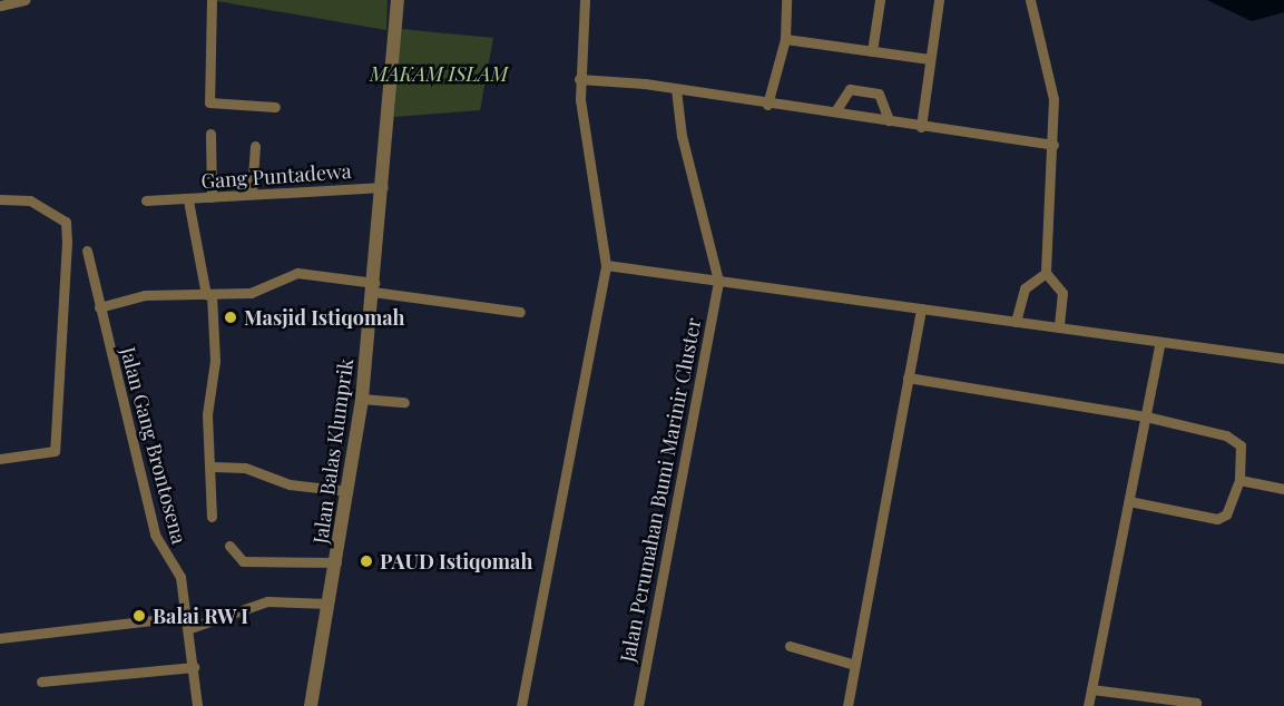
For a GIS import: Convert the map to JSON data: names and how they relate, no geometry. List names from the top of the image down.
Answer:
{
  "streets": {
    "street": [
      "Gang Puntadewa",
      "Jalan Gang Brontosena",
      "Jalan Balas Klumprik",
      "Jalan Perumahan Bumi Marinir Cluster"
    ]
  },
  "crossings": [
    ["Gang Puntadewa", "Jalan Balas Klumprik"]
  ],
  "parks": ["MAKAM ISLAM"],
  "places": ["Masjid Istiqomah", "PAUD Istiqomah", "Balai RW I"]
}
